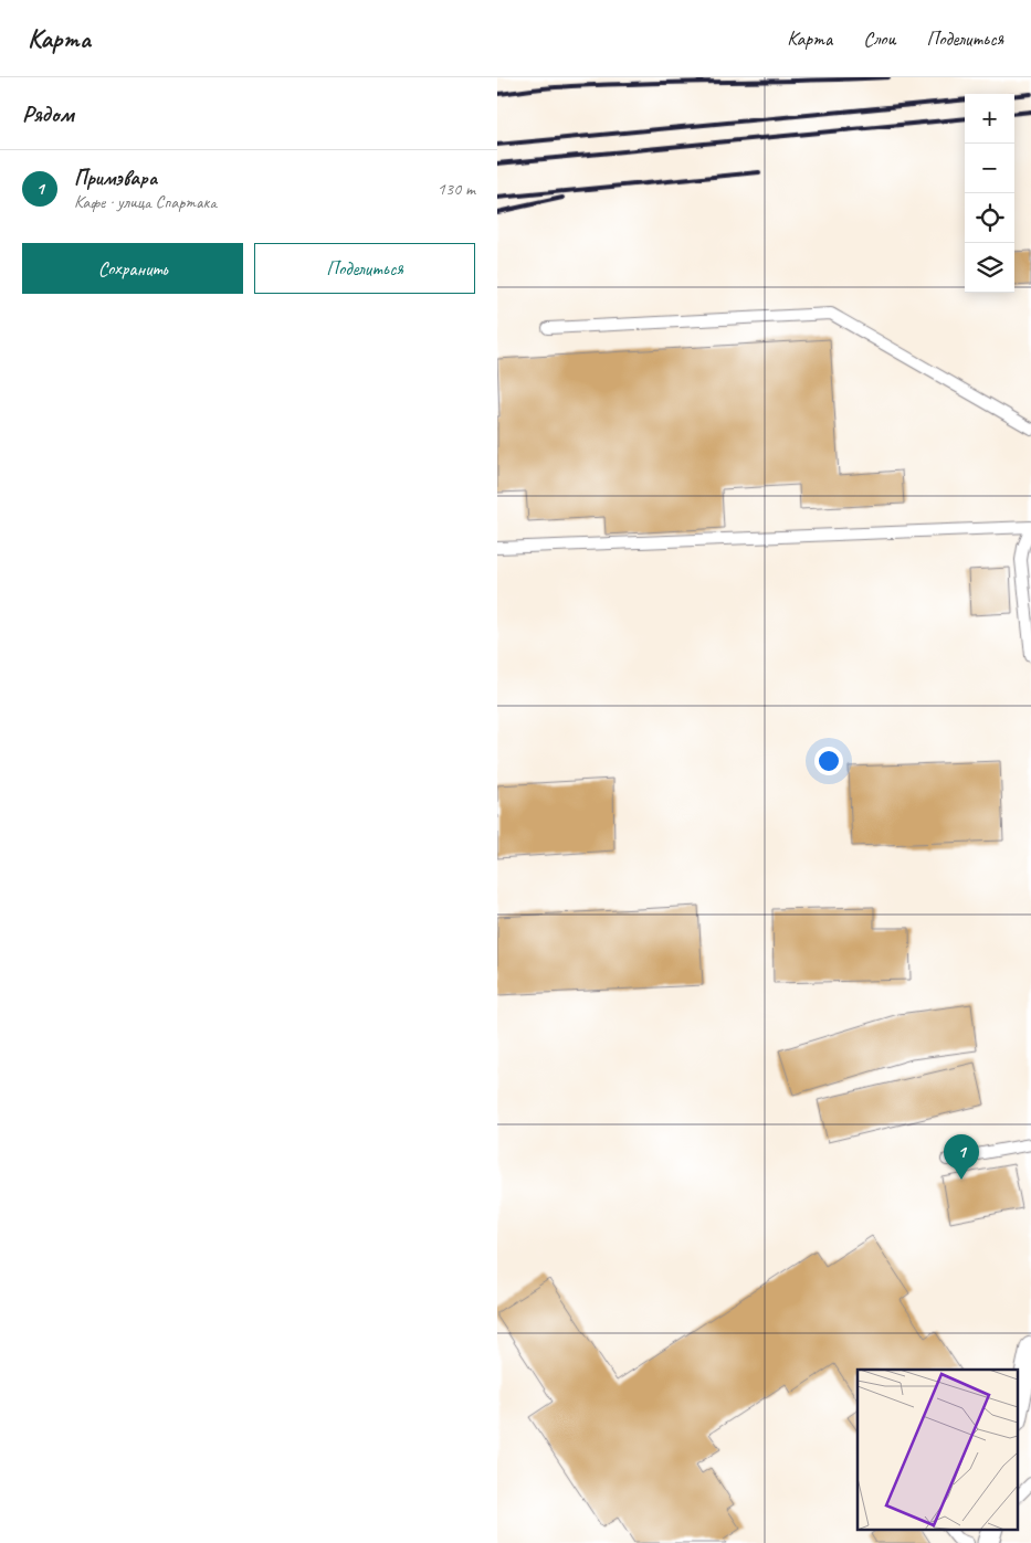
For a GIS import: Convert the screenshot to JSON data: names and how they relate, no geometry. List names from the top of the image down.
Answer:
{
  "page": {
    "header": "Карта",
    "nav": ["Карта", "Слои", "Поделиться"],
    "heading": "Рядом",
    "map_buttons": ["+", "−"],
    "list": [
      {
        "mark": "1",
        "name": "Примэвара",
        "note": "Кафе · улица Спартака",
        "value": "130 m"
      }
    ],
    "buttons": ["Сохранить", "Поделиться"],
    "pins": "1"
  }
}
